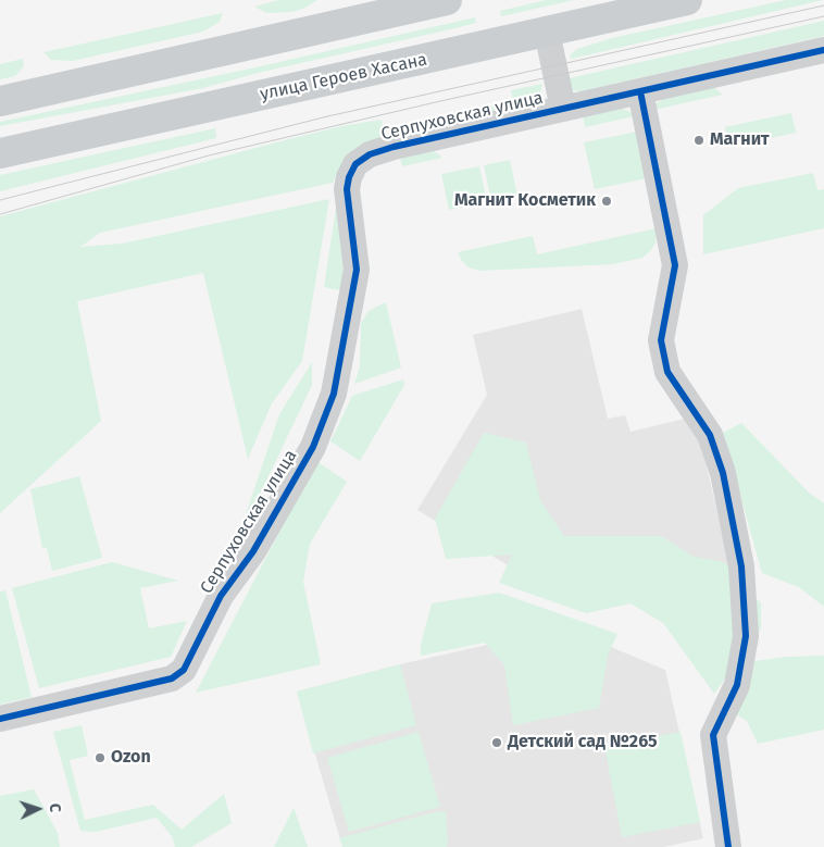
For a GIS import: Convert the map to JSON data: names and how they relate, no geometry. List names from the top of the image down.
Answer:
{
  "streets": {
    "main road": ["улица Героев Хасана"],
    "street": ["Серпуховская улица"]
  },
  "places": [
    "Магнит",
    "Магнит Косметик",
    "Детский сад №265",
    "Ozon"
  ],
  "north": "right"
}
